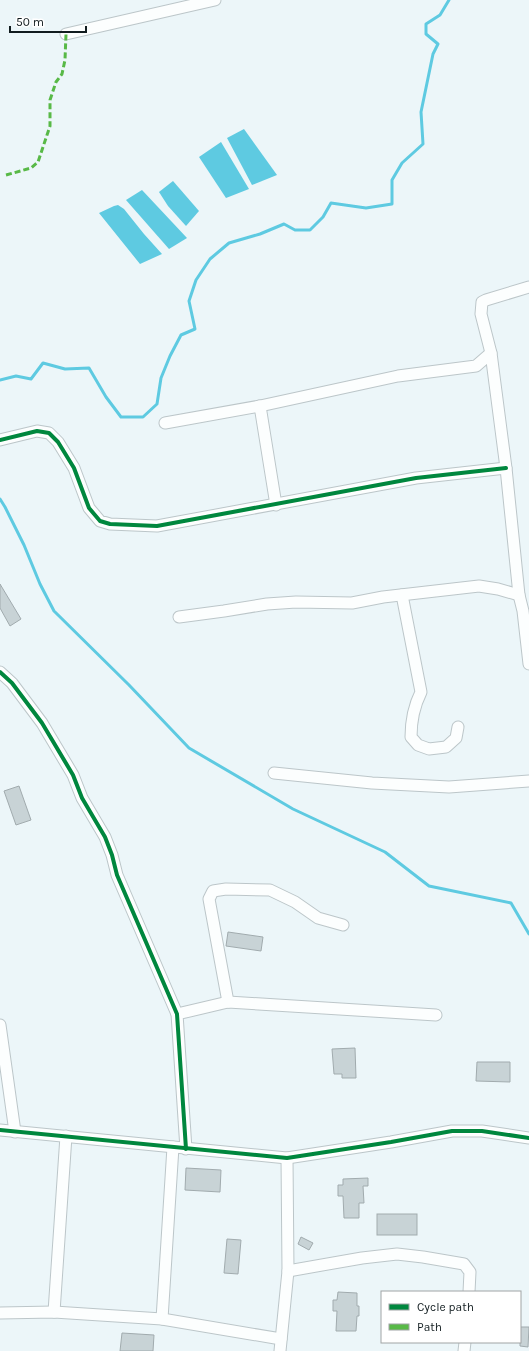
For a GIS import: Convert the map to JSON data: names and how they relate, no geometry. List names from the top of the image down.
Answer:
{
  "legend": ["Cycle path", "Path"],
  "scale_bar": "50 m"
}
